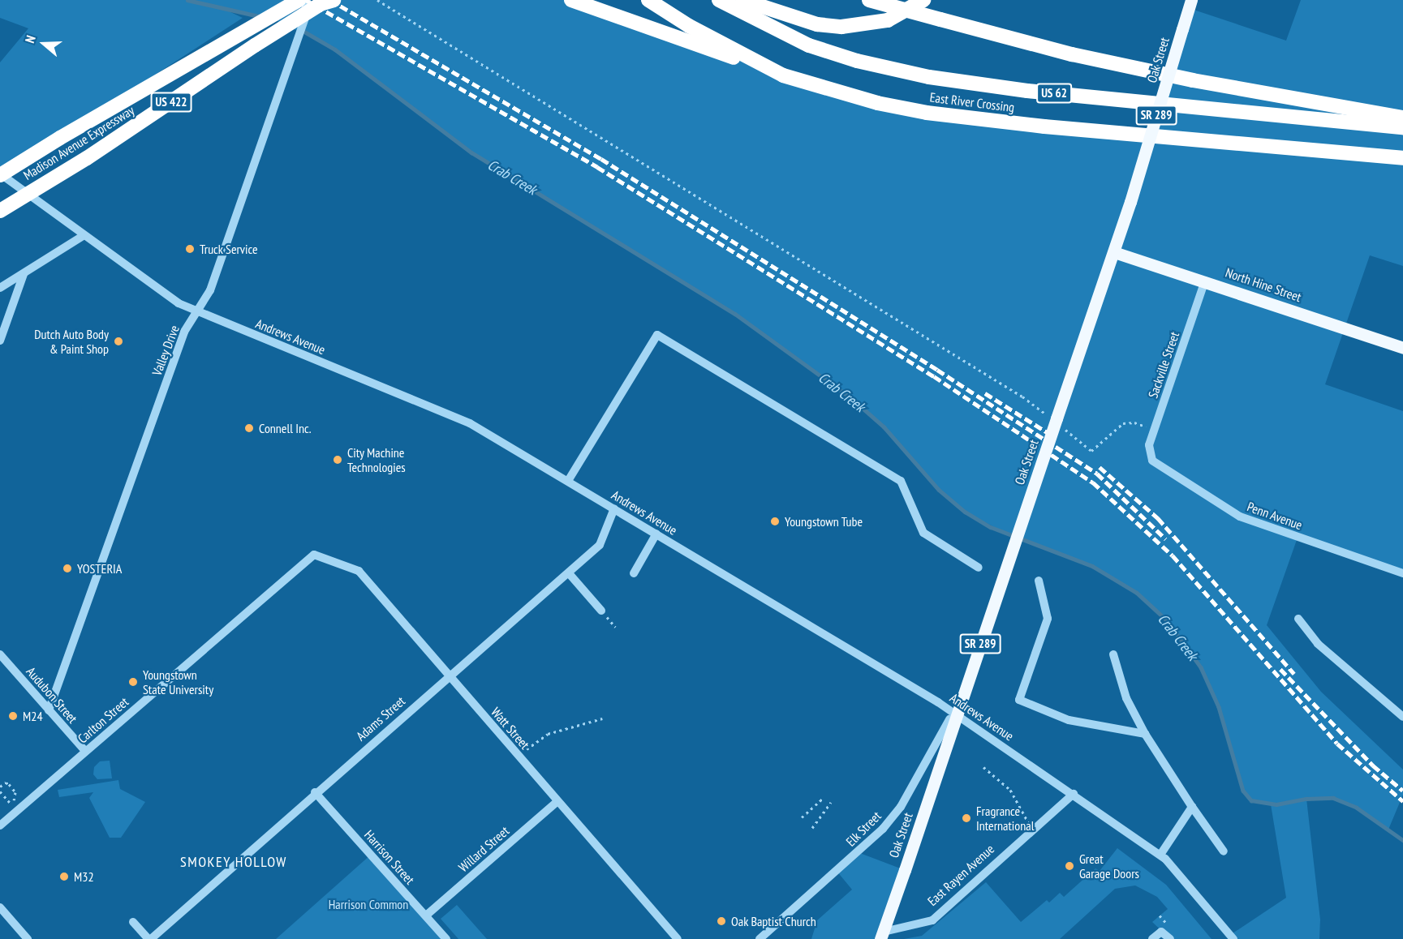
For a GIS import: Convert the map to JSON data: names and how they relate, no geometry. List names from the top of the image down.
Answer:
{
  "streets": {
    "highway": [
      "US 62",
      "US 422",
      "East River Crossing",
      "Madison Avenue Expressway"
    ],
    "main road": ["Oak Street", "SR 289", "North Hine Street"],
    "street": [
      "Andrews Avenue",
      "Valley Drive",
      "Sackville Street",
      "Penn Avenue",
      "Audubon Street",
      "Adams Street",
      "Carlton Street",
      "Watt Street",
      "Elk Street",
      "Willard Street",
      "Harrison Street",
      "East Rayen Avenue"
    ]
  },
  "crossings": [
    ["Oak Street", "North Hine Street"],
    ["Oak Street", "East Rayen Avenue"],
    ["US 422", "Madison Avenue Expressway"],
    ["Madison Avenue Expressway", "Andrews Avenue"],
    ["Madison Avenue Expressway", "Valley Drive"],
    ["North Hine Street", "Sackville Street"],
    ["Andrews Avenue", "Valley Drive"],
    ["Andrews Avenue", "Adams Street"],
    ["Andrews Avenue", "Elk Street"],
    ["Andrews Avenue", "East Rayen Avenue"],
    ["Valley Drive", "Audubon Street"],
    ["Sackville Street", "Penn Avenue"],
    ["Audubon Street", "Carlton Street"],
    ["Adams Street", "Watt Street"],
    ["Adams Street", "Harrison Street"],
    ["Carlton Street", "Watt Street"],
    ["Watt Street", "Willard Street"],
    ["Willard Street", "Harrison Street"]
  ],
  "districts": ["SMOKEY HOLLOW"],
  "water": ["Crab Creek"],
  "parks": ["Harrison Common"],
  "places": [
    "Truck Service",
    "Dutch Auto Body & Paint Shop",
    "Connell Inc.",
    "City Machine Technologies",
    "Youngstown Tube",
    "YOSTERIA",
    "Youngstown State University",
    "M24",
    "Fragrance International",
    "Great Garage Doors",
    "M32",
    "Oak Baptist Church"
  ],
  "north": "left"
}
